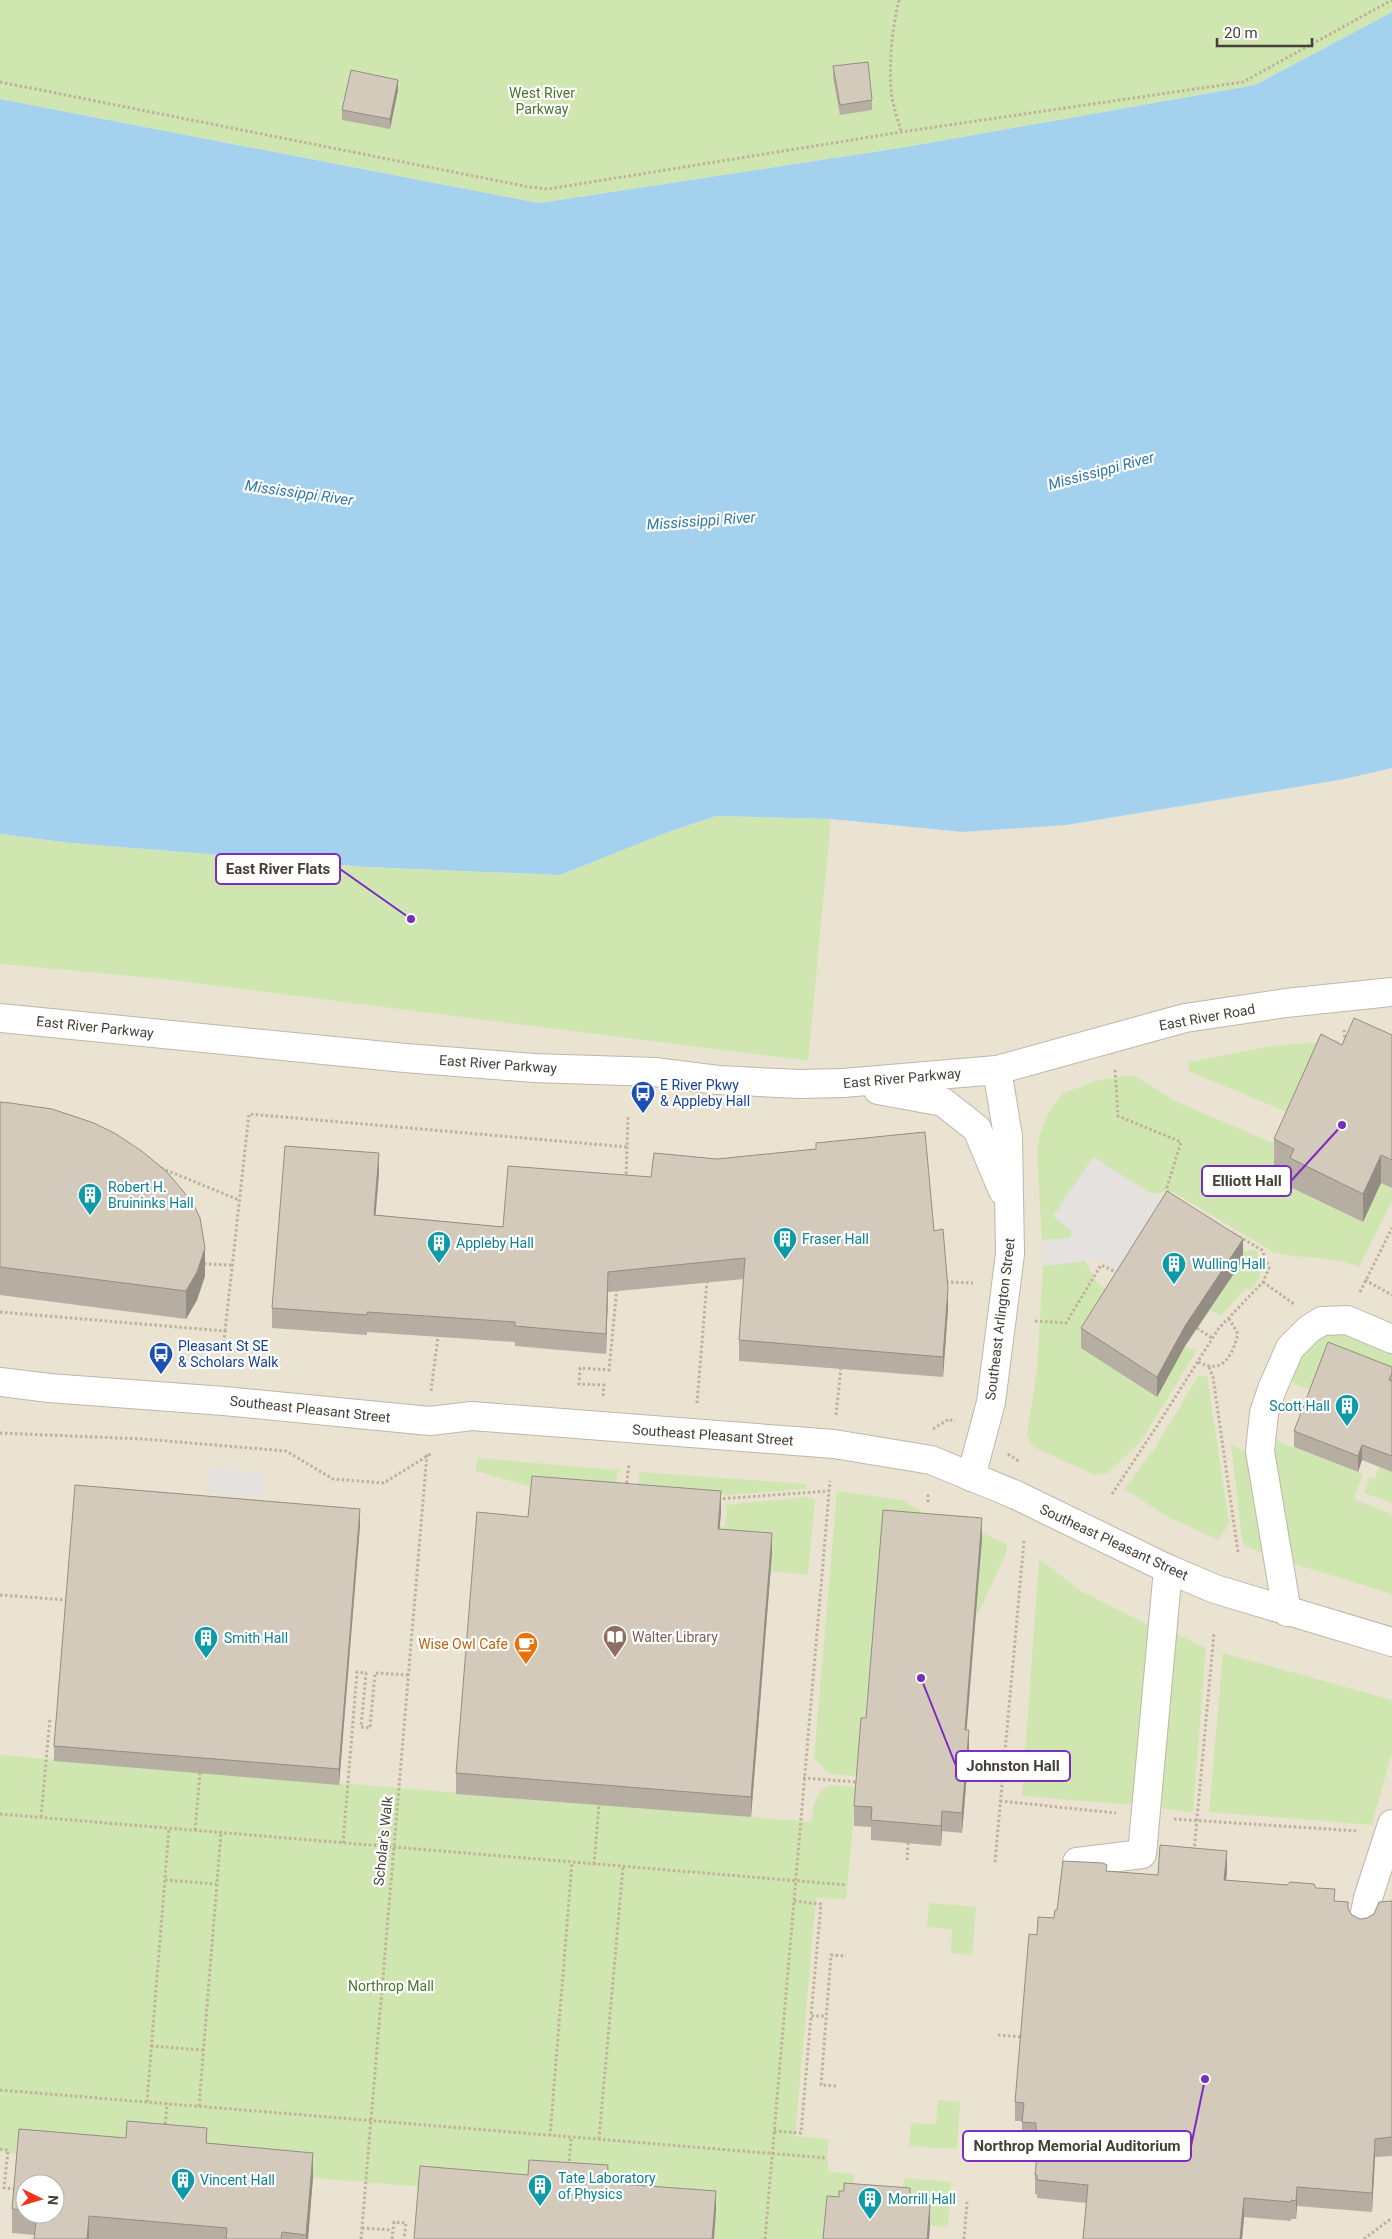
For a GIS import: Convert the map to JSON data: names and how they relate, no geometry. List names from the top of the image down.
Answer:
{
  "streets": {
    "street": [
      "East River Road",
      "East River Parkway",
      "Southeast Arlington Street",
      "Southeast Pleasant Street"
    ],
    "path": ["Scholar's Walk"]
  },
  "crossings": [
    ["East River Road", "East River Parkway"],
    ["East River Road", "Southeast Arlington Street"],
    ["East River Parkway", "Southeast Arlington Street"],
    ["Southeast Arlington Street", "Southeast Pleasant Street"]
  ],
  "water": ["Mississippi River"],
  "parks": ["West River Parkway", "Northrop Mall"],
  "places": {
    "other": [
      "East River Flats",
      "Elliott Hall",
      "Johnston Hall",
      "Northrop Memorial Auditorium"
    ],
    "bus stop": ["E River Pkwy & Appleby Hall", "Pleasant St SE & Scholars Walk"],
    "building": [
      "Robert H. Bruininks Hall",
      "Fraser Hall",
      "Appleby Hall",
      "Wulling Hall",
      "Scott Hall",
      "Smith Hall",
      "Vincent Hall",
      "Tate Laboratory of Physics",
      "Morrill Hall"
    ],
    "library": ["Walter Library"],
    "cafe": ["Wise Owl Cafe"]
  },
  "scale_bar": "20 m",
  "north": "right"
}
